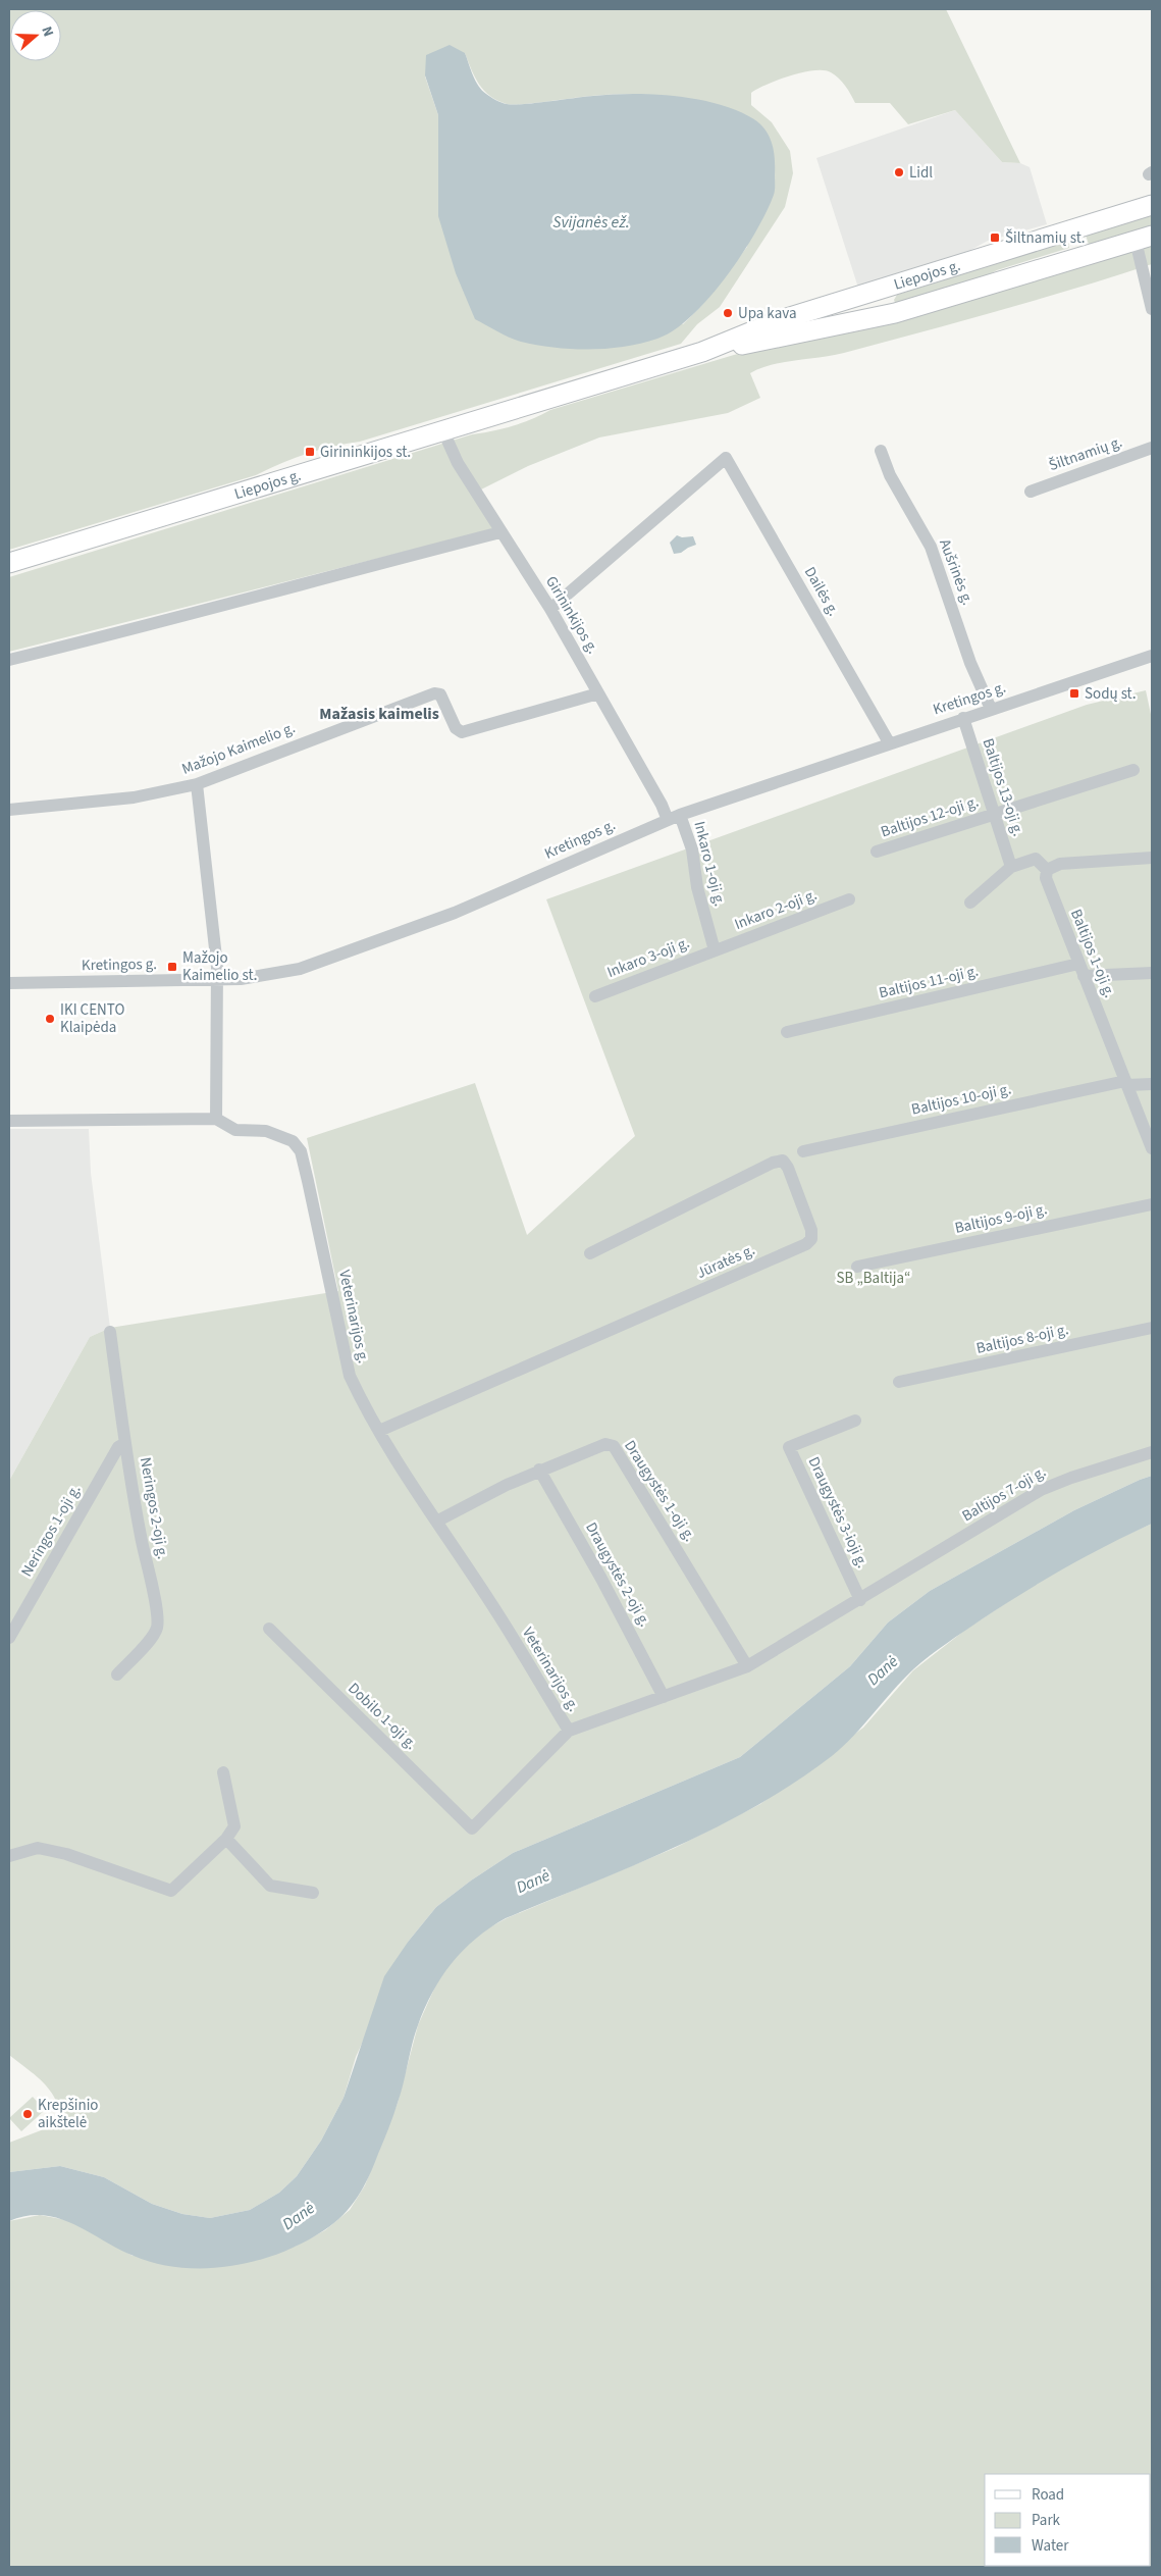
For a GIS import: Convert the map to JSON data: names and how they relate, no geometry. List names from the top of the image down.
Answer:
{
  "streets": {
    "main road": ["Liepojos g."],
    "street": [
      "Šiltnamių g.",
      "Aušrinės g.",
      "Dailės g.",
      "Girininkijos g.",
      "Kretingos g.",
      "Mažojo Kaimelio g.",
      "Baltijos 13-oji g.",
      "Baltijos 12-oji g.",
      "Inkaro 1-oji g.",
      "Inkaro 2-oji g.",
      "Baltijos 1-oji g.",
      "Inkaro 3-oji g.",
      "Baltijos 11-oji g.",
      "Baltijos 10-oji g.",
      "Baltijos 9-oji g.",
      "Jūratės g.",
      "Veterinarijos g.",
      "Baltijos 8-oji g.",
      "Draugystės 1-oji g.",
      "Baltijos 7-oji g.",
      "Neringos 2-oji g.",
      "Draugystės 3-ioji g.",
      "Neringos 1-oji g.",
      "Draugystės 2-oji g.",
      "Dobilo 1-oji g."
    ]
  },
  "crossings": [
    ["Liepojos g.", "Girininkijos g."],
    ["Aušrinės g.", "Kretingos g."],
    ["Dailės g.", "Girininkijos g."],
    ["Dailės g.", "Kretingos g."],
    ["Girininkijos g.", "Kretingos g."],
    ["Girininkijos g.", "Mažojo Kaimelio g."],
    ["Girininkijos g.", "Inkaro 1-oji g."],
    ["Kretingos g.", "Baltijos 13-oji g."],
    ["Kretingos g.", "Inkaro 1-oji g."],
    ["Baltijos 13-oji g.", "Baltijos 12-oji g."],
    ["Inkaro 1-oji g.", "Inkaro 2-oji g."],
    ["Inkaro 1-oji g.", "Inkaro 3-oji g."],
    ["Inkaro 2-oji g.", "Inkaro 3-oji g."],
    ["Baltijos 1-oji g.", "Baltijos 11-oji g."],
    ["Baltijos 1-oji g.", "Baltijos 10-oji g."],
    ["Jūratės g.", "Veterinarijos g."],
    ["Veterinarijos g.", "Draugystės 1-oji g."],
    ["Veterinarijos g.", "Baltijos 7-oji g."],
    ["Veterinarijos g.", "Dobilo 1-oji g."],
    ["Draugystės 1-oji g.", "Baltijos 7-oji g."],
    ["Draugystės 1-oji g.", "Draugystės 2-oji g."],
    ["Baltijos 7-oji g.", "Draugystės 3-ioji g."],
    ["Baltijos 7-oji g.", "Draugystės 2-oji g."],
    ["Baltijos 7-oji g.", "Dobilo 1-oji g."],
    ["Neringos 2-oji g.", "Neringos 1-oji g."]
  ],
  "districts": ["Mažasis kaimelis"],
  "water": ["Svijanės ež.", "Danė"],
  "parks": ["SB „Baltija“"],
  "places": {
    "other": [
      "Lidl",
      "Upa kava",
      "IKI CENTO Klaipėda",
      "Krepšinio aikštelė"
    ],
    "transit": [
      "Šiltnamių st.",
      "Girininkijos st.",
      "Sodų st.",
      "Mažojo Kaimelio st."
    ]
  },
  "legend": ["Road", "Park", "Water"],
  "north": "right"
}
